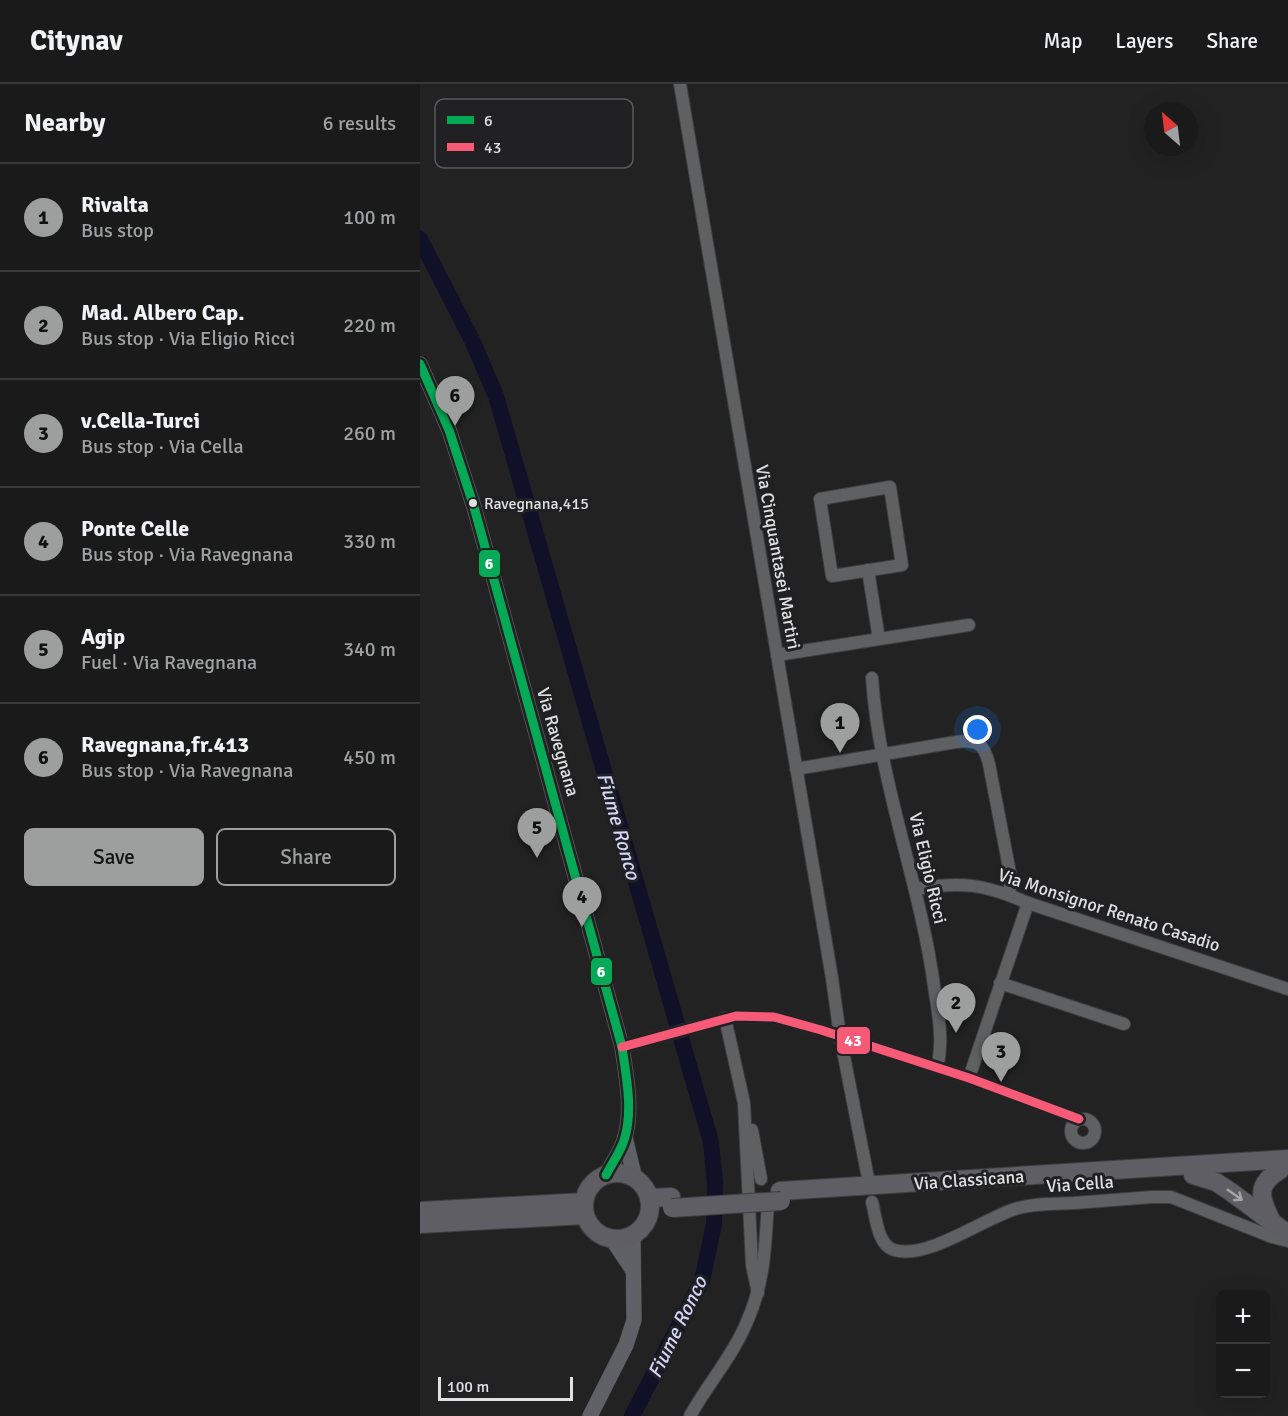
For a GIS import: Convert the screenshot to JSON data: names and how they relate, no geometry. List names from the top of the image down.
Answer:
{
  "streets": {
    "highway": ["Via Classicana"],
    "main road": ["Via Ravegnana"],
    "street": [
      "Via Cinquantasei Martiri",
      "Via Eligio Ricci",
      "Via Monsignor Renato Casadio",
      "Via Cella"
    ]
  },
  "crossings": [
    ["Via Ravegnana", "Via Classicana"],
    ["Via Eligio Ricci", "Via Monsignor Renato Casadio"]
  ],
  "water": ["Fiume Ronco"],
  "places": ["Ravegnana,415"],
  "lines": ["transit line 6", "transit line 43"],
  "legend": ["6", "43"],
  "scale_bar": "100 m",
  "north": "top left",
  "page": {
    "header": "Citynav",
    "nav": ["Map", "Layers", "Share"],
    "heading": ["Nearby", "6 results"],
    "list": [
      {
        "mark": "1",
        "name": "Rivalta",
        "note": "Bus stop",
        "value": "100 m"
      },
      {
        "mark": "2",
        "name": "Mad. Albero Cap.",
        "note": "Bus stop · Via Eligio Ricci",
        "value": "220 m"
      },
      {
        "mark": "3",
        "name": "v.Cella-Turci",
        "note": "Bus stop · Via Cella",
        "value": "260 m"
      },
      {
        "mark": "4",
        "name": "Ponte Celle",
        "note": "Bus stop · Via Ravegnana",
        "value": "330 m"
      },
      {
        "mark": "5",
        "name": "Agip",
        "note": "Fuel · Via Ravegnana",
        "value": "340 m"
      },
      {
        "mark": "6",
        "name": "Ravegnana,fr.413",
        "note": "Bus stop · Via Ravegnana",
        "value": "450 m"
      }
    ],
    "pins": [
      "6",
      "1",
      "5",
      "4",
      "2",
      "3"
    ],
    "buttons": ["Save", "Share"],
    "map_buttons": ["+", "−"],
    "scale": "100 m"
  }
}
